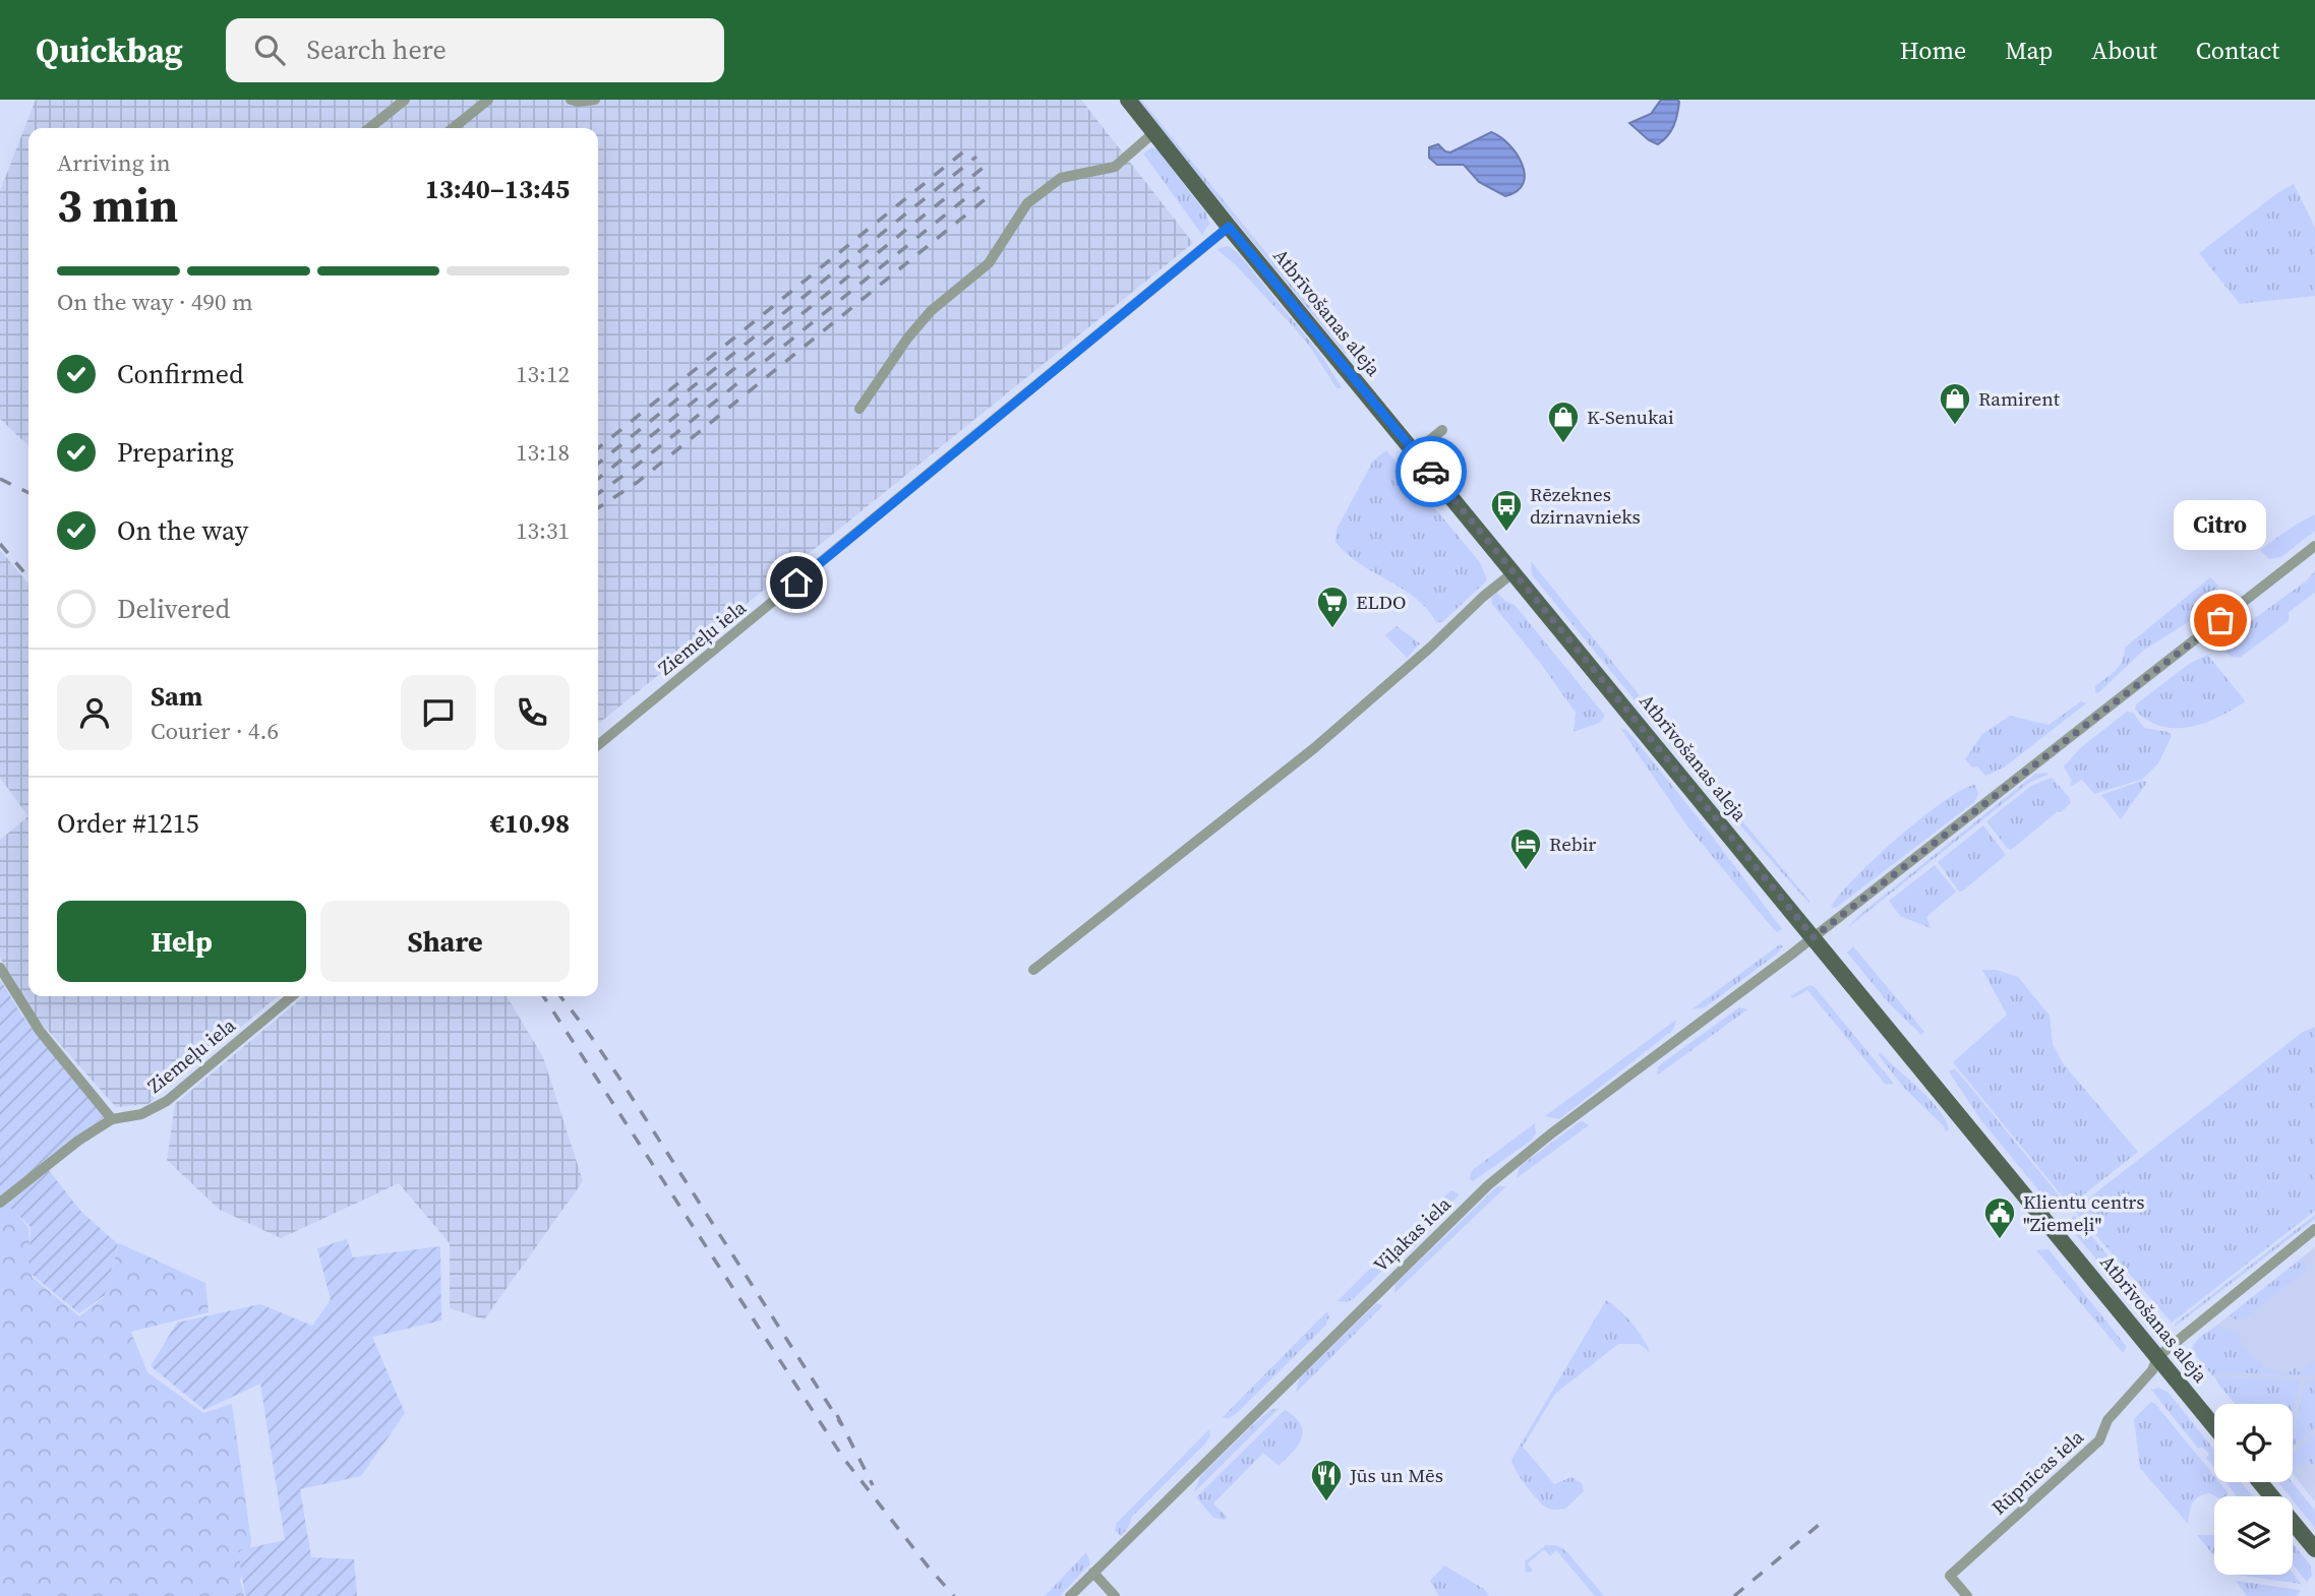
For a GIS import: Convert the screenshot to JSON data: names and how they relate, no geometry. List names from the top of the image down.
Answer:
{
  "streets": {
    "main road": ["Atbrīvošanas aleja"],
    "street": ["Ziemeļu iela", "Viļakas iela", "Rūpnīcas iela"]
  },
  "crossings": [
    ["Atbrīvošanas aleja", "Ziemeļu iela"],
    ["Atbrīvošanas aleja", "Viļakas iela"],
    ["Atbrīvošanas aleja", "Rūpnīcas iela"]
  ],
  "places": {
    "shop": ["Ramirent", "K-Senukai"],
    "bus stop": ["Rēzeknes dzirnavnieks"],
    "other": ["Citro"],
    "supermarket": ["ELDO"],
    "hotel": ["Rebir"],
    "public building": ["Klientu centrs \"Ziemeļi\""],
    "restaurant": ["Jūs un Mēs"]
  },
  "page": {
    "header": "Quickbag",
    "search": "Search here",
    "nav": [
      "Home",
      "Map",
      "About",
      "Contact"
    ],
    "heading": ["3 min", "Arriving in", "13:40–13:45"],
    "panel": [
      "Sam",
      "Courier · 4.6",
      "Order #1215",
      "€10.98"
    ],
    "bar": "On the way · 490 m",
    "list": [
      ["Confirmed", "13:12"],
      ["Preparing", "13:18"],
      ["On the way", "13:31"],
      "Delivered"
    ],
    "bubble": "Citro",
    "buttons": ["Help", "Share"]
  }
}
